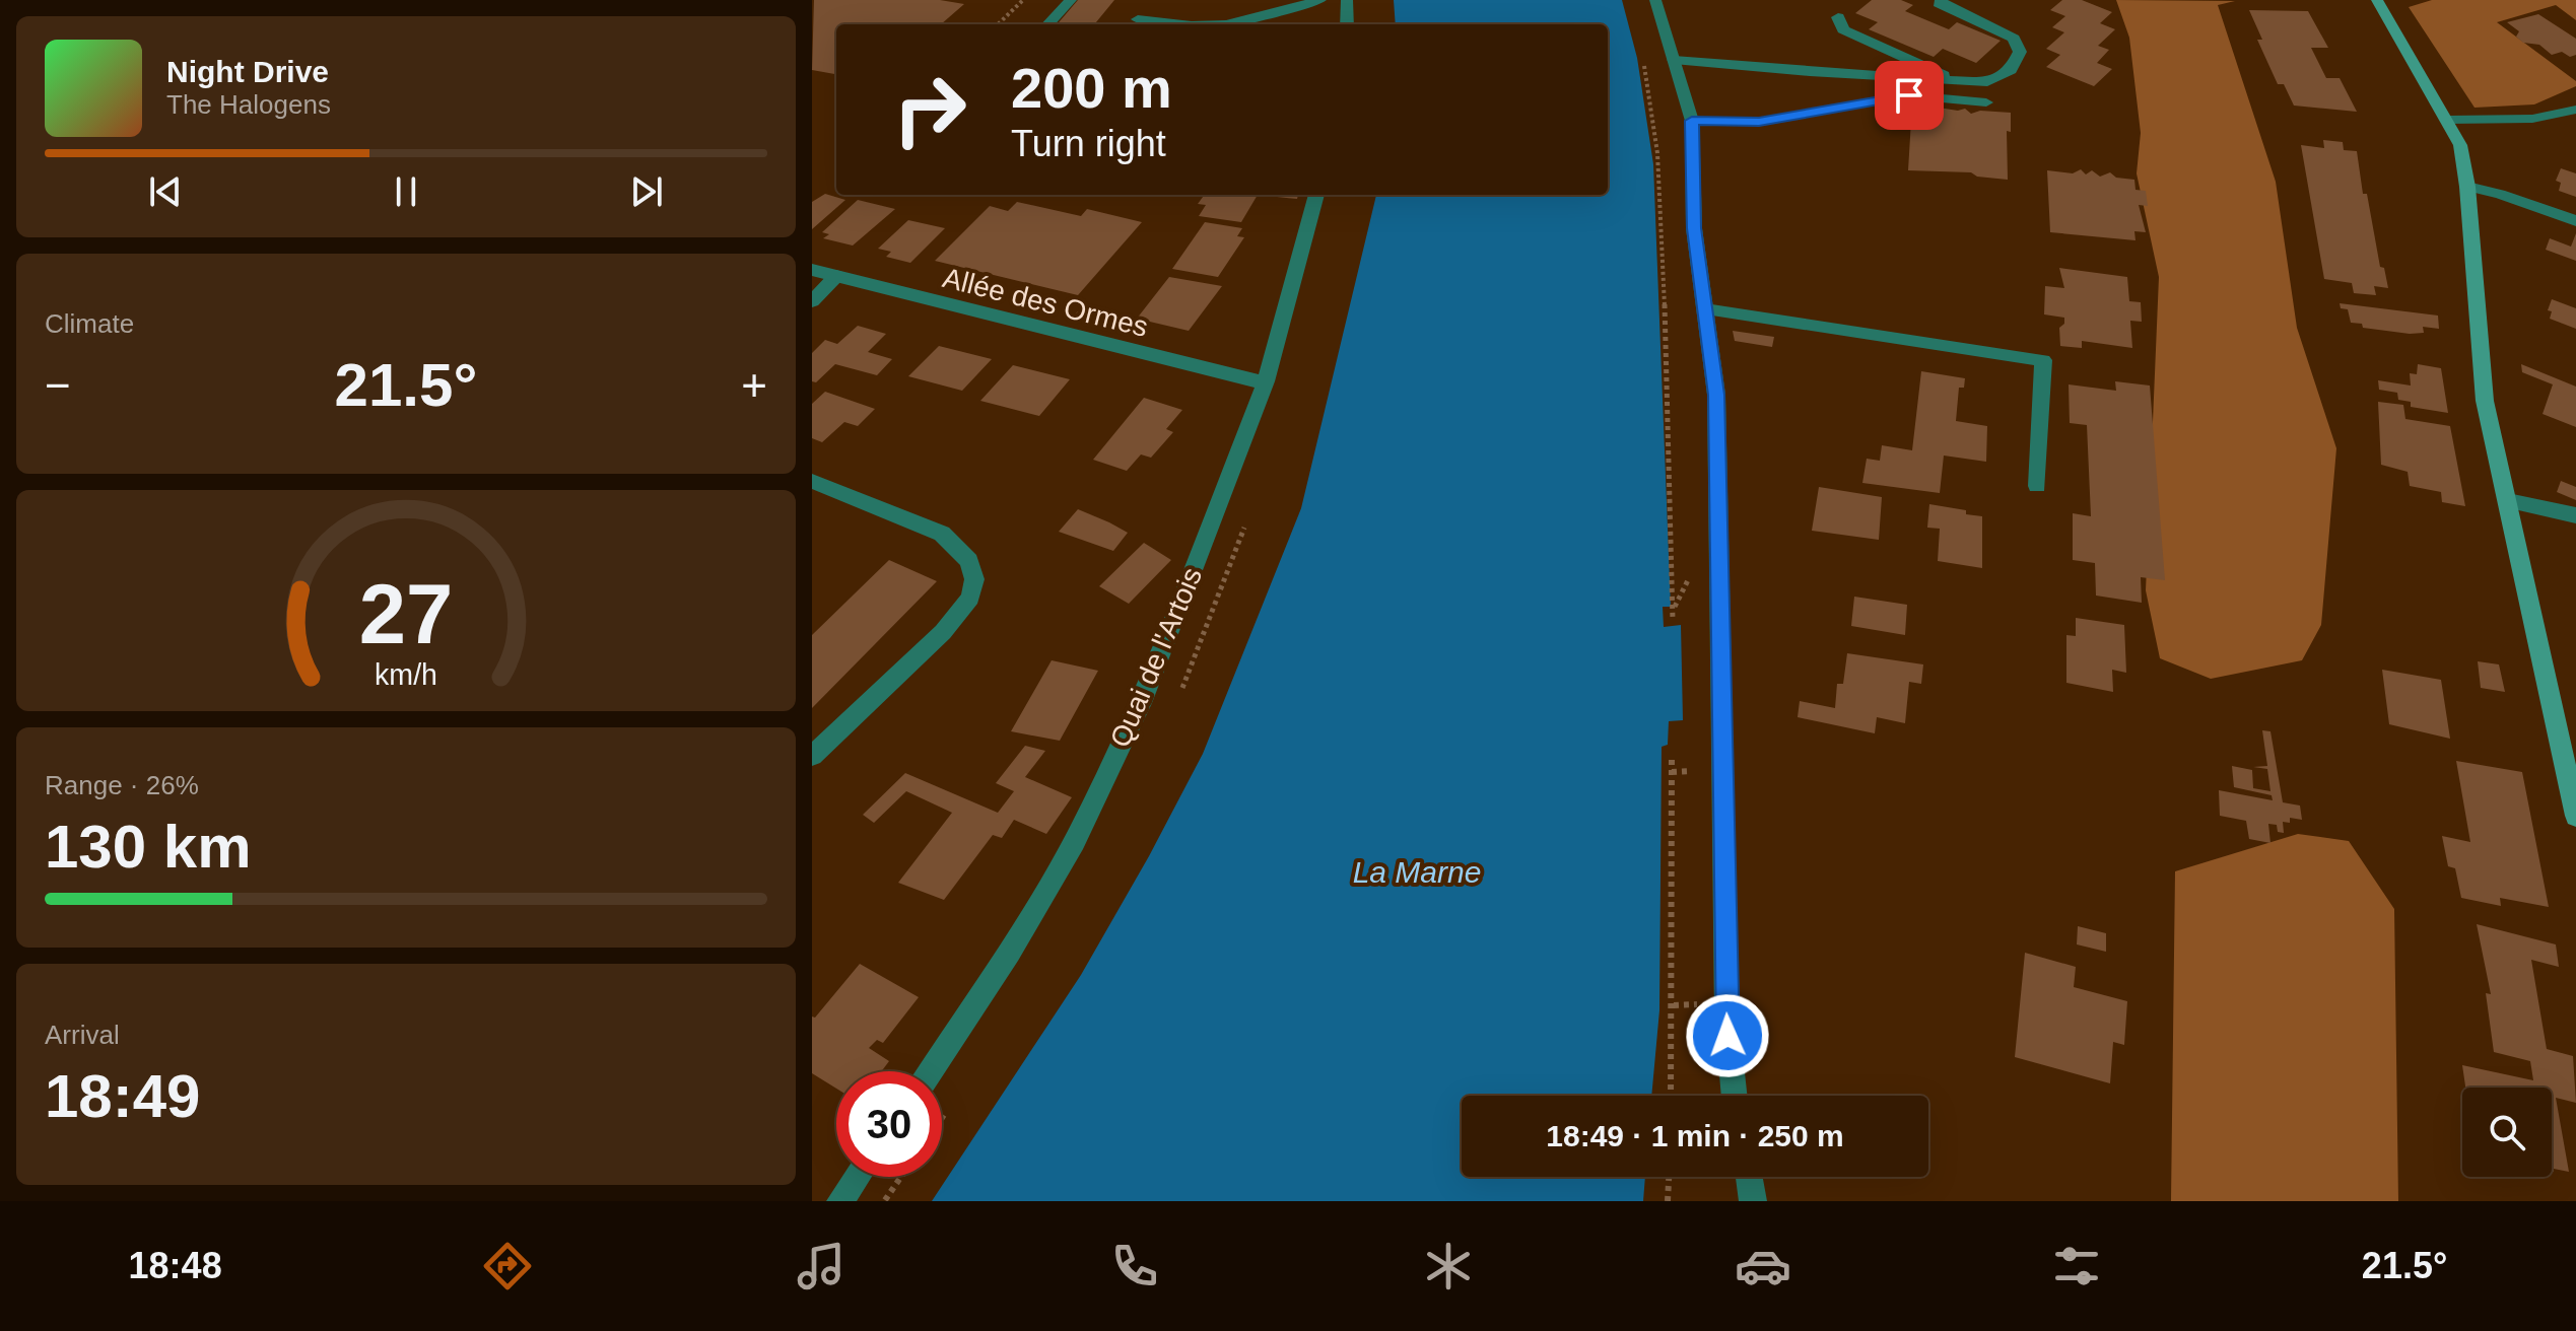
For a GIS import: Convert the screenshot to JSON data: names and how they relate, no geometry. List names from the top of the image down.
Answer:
{
  "streets": {
    "street": ["Allée des Ormes", "Quai de l'Artois"]
  },
  "crossings": [
    ["Allée des Ormes", "Quai de l'Artois"]
  ],
  "water": ["La Marne"],
  "page": {
    "turn": ["200 m", "Turn right"],
    "song": ["Night Drive", "The Halogens"],
    "tile": [
      "Climate",
      ["Range · 26%", "130 km"],
      ["Arrival", "18:49"]
    ],
    "heat": ["−", "21.5°", "+"],
    "limit": "30",
    "trip": "18:49 · 1 min · 250 m",
    "tabs": ["18:48", "21.5°"],
    "gauge": ["27", "km/h"]
  }
}
